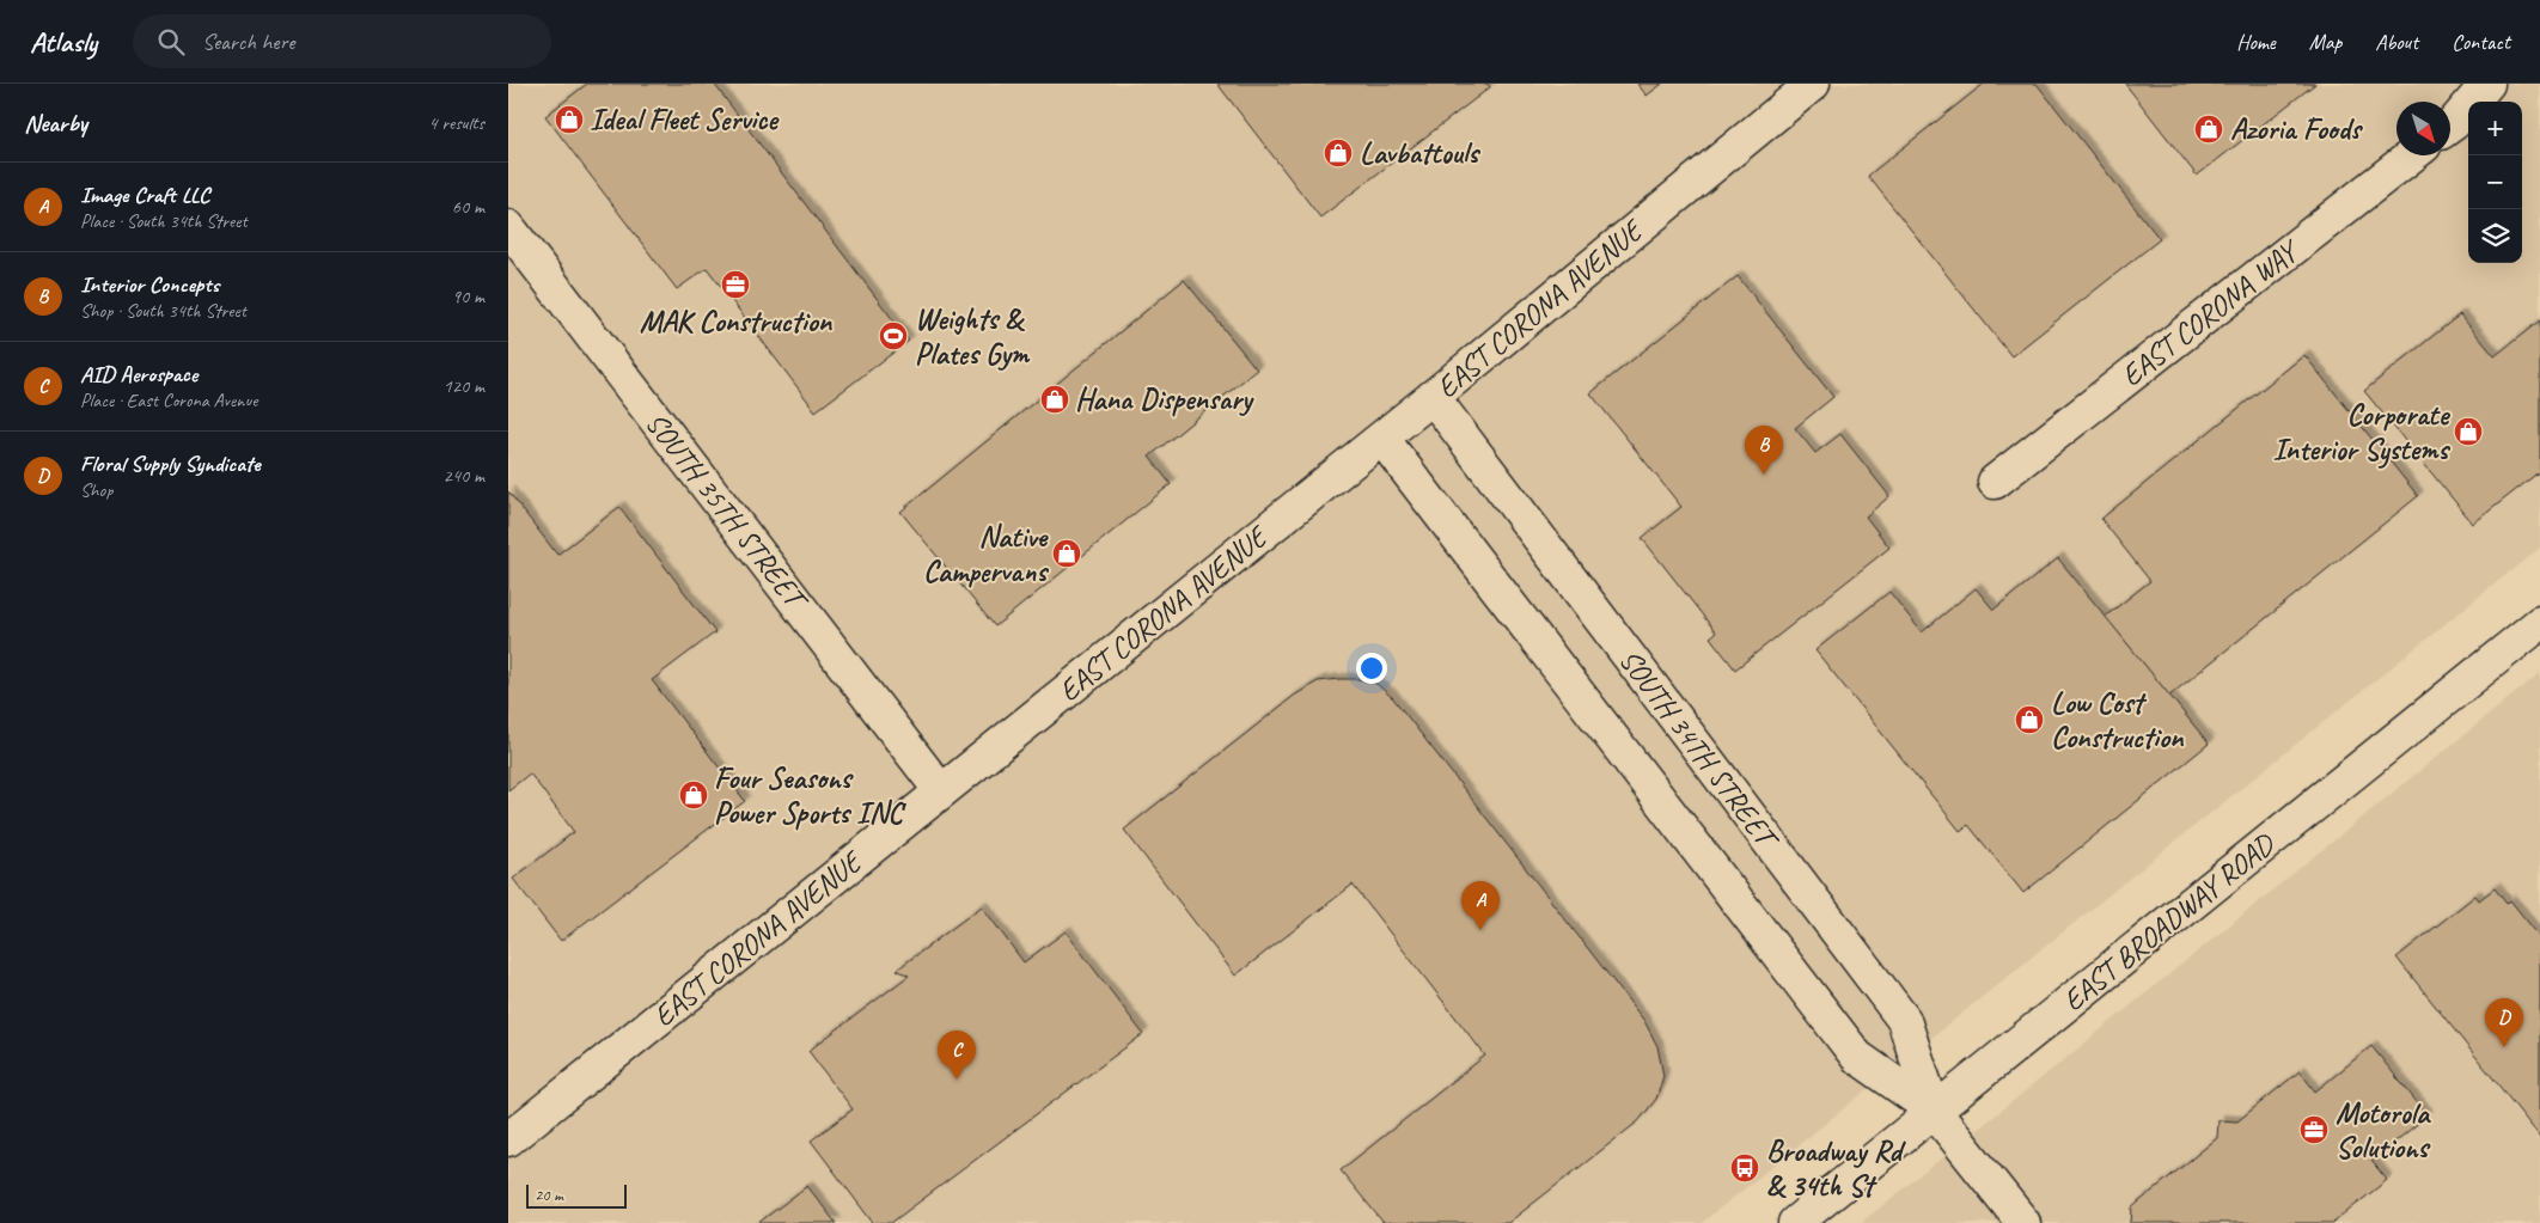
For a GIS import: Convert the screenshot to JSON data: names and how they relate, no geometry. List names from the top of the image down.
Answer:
{
  "streets": {
    "street": [
      "EAST CORONA AVENUE",
      "EAST CORONA WAY",
      "SOUTH 35TH STREET",
      "SOUTH 34TH STREET",
      "EAST BROADWAY ROAD"
    ]
  },
  "crossings": [
    ["EAST CORONA AVENUE", "SOUTH 35TH STREET"],
    ["EAST CORONA AVENUE", "SOUTH 34TH STREET"],
    ["SOUTH 34TH STREET", "EAST BROADWAY ROAD"]
  ],
  "places": {
    "shop": [
      "Ideal Fleet Service",
      "Azoria Foods",
      "Lavbattouls",
      "Hana Dispensary",
      "Corporate Interior Systems",
      "Native Campervans",
      "Low Cost Construction",
      "Four Seasons Power Sports INC"
    ],
    "office": ["MAK Construction", "Motorola Solutions"],
    "sports": ["Weights & Plates Gym"],
    "bus stop": ["Broadway Rd & 34th St"]
  },
  "scale_bar": "20 m",
  "north": "bottom right",
  "page": {
    "header": "Atlasly",
    "search": "Search here",
    "nav": [
      "Home",
      "Map",
      "About",
      "Contact"
    ],
    "heading": ["Nearby", "4 results"],
    "map_buttons": ["+", "−"],
    "list": [
      {
        "mark": "A",
        "name": "Image Craft LLC",
        "note": "Place · South 34th Street",
        "value": "60 m"
      },
      {
        "mark": "B",
        "name": "Interior Concepts",
        "note": "Shop · South 34th Street",
        "value": "90 m"
      },
      {
        "mark": "C",
        "name": "AID Aerospace",
        "note": "Place · East Corona Avenue",
        "value": "120 m"
      },
      {
        "mark": "D",
        "name": "Floral Supply Syndicate",
        "note": "Shop",
        "value": "240 m"
      }
    ],
    "pins": [
      "B",
      "A",
      "D",
      "C"
    ],
    "scale": "20 m"
  }
}
